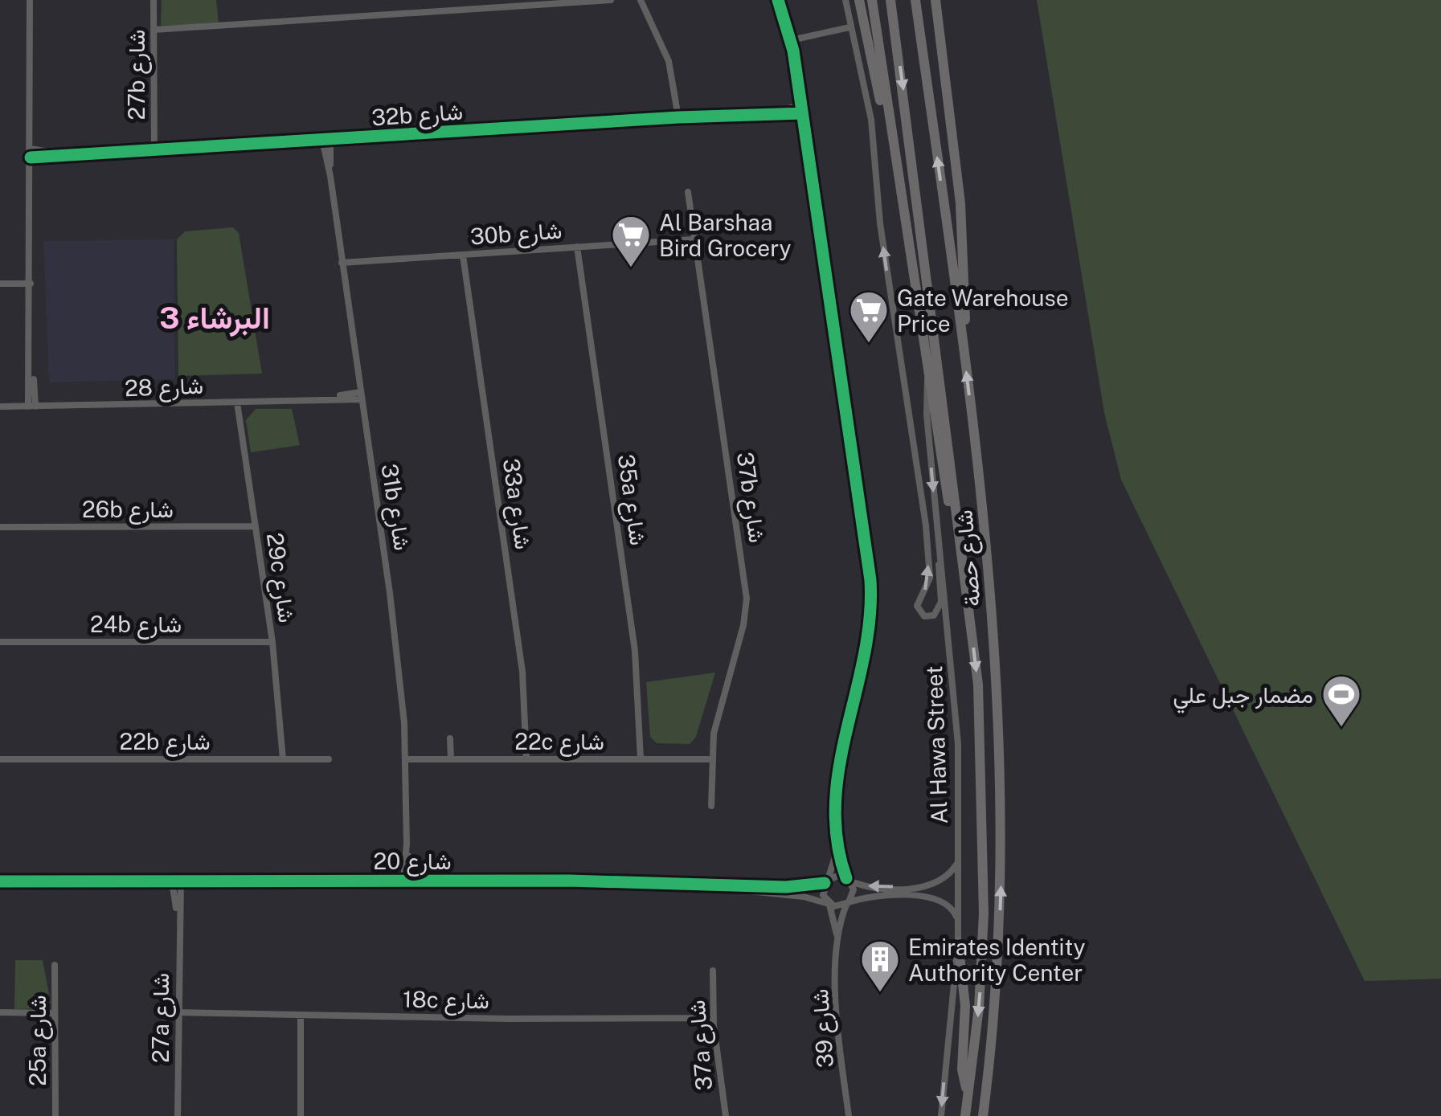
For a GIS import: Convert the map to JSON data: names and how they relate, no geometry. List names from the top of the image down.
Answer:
{
  "streets": {
    "main road": ["شارع حصة"],
    "street": [
      "27b شارع",
      "32b شارع",
      "30b شارع",
      "شارع 28",
      "37b شارع",
      "35a شارع",
      "33a شارع",
      "31b شارع",
      "26b شارع",
      "29c شارع",
      "24b شارع",
      "22b شارع",
      "22c شارع",
      "Al Hawa Street",
      "شارع 20",
      "18c شارع",
      "27a شارع",
      "شارع 39",
      "25a شارع",
      "37a شارع"
    ]
  },
  "crossings": [
    ["27b شارع", "32b شارع"],
    ["32b شارع", "31b شارع"],
    ["30b شارع", "37b شارع"],
    ["30b شارع", "35a شارع"],
    ["30b شارع", "33a شارع"],
    ["30b شارع", "31b شارع"],
    ["شارع 28", "31b شارع"],
    ["شارع 28", "29c شارع"],
    ["37b شارع", "22c شارع"],
    ["35a شارع", "22c شارع"],
    ["33a شارع", "22c شارع"],
    ["31b شارع", "22c شارع"],
    ["31b شارع", "شارع 20"],
    ["26b شارع", "29c شارع"],
    ["شارع حصة", "Al Hawa Street"],
    ["29c شارع", "24b شارع"],
    ["29c شارع", "22b شارع"],
    ["شارع 20", "27a شارع"],
    ["شارع 20", "شارع 39"],
    ["18c شارع", "27a شارع"],
    ["18c شارع", "37a شارع"]
  ],
  "one_way": ["Al Hawa Street"],
  "districts": ["البرشاء 3"],
  "places": {
    "supermarket": ["Al Barshaa Bird Grocery", "Gate Warehouse Price"],
    "sports": ["مضمار جبل علي"],
    "building": ["Emirates Identity Authority Center"]
  }
}
